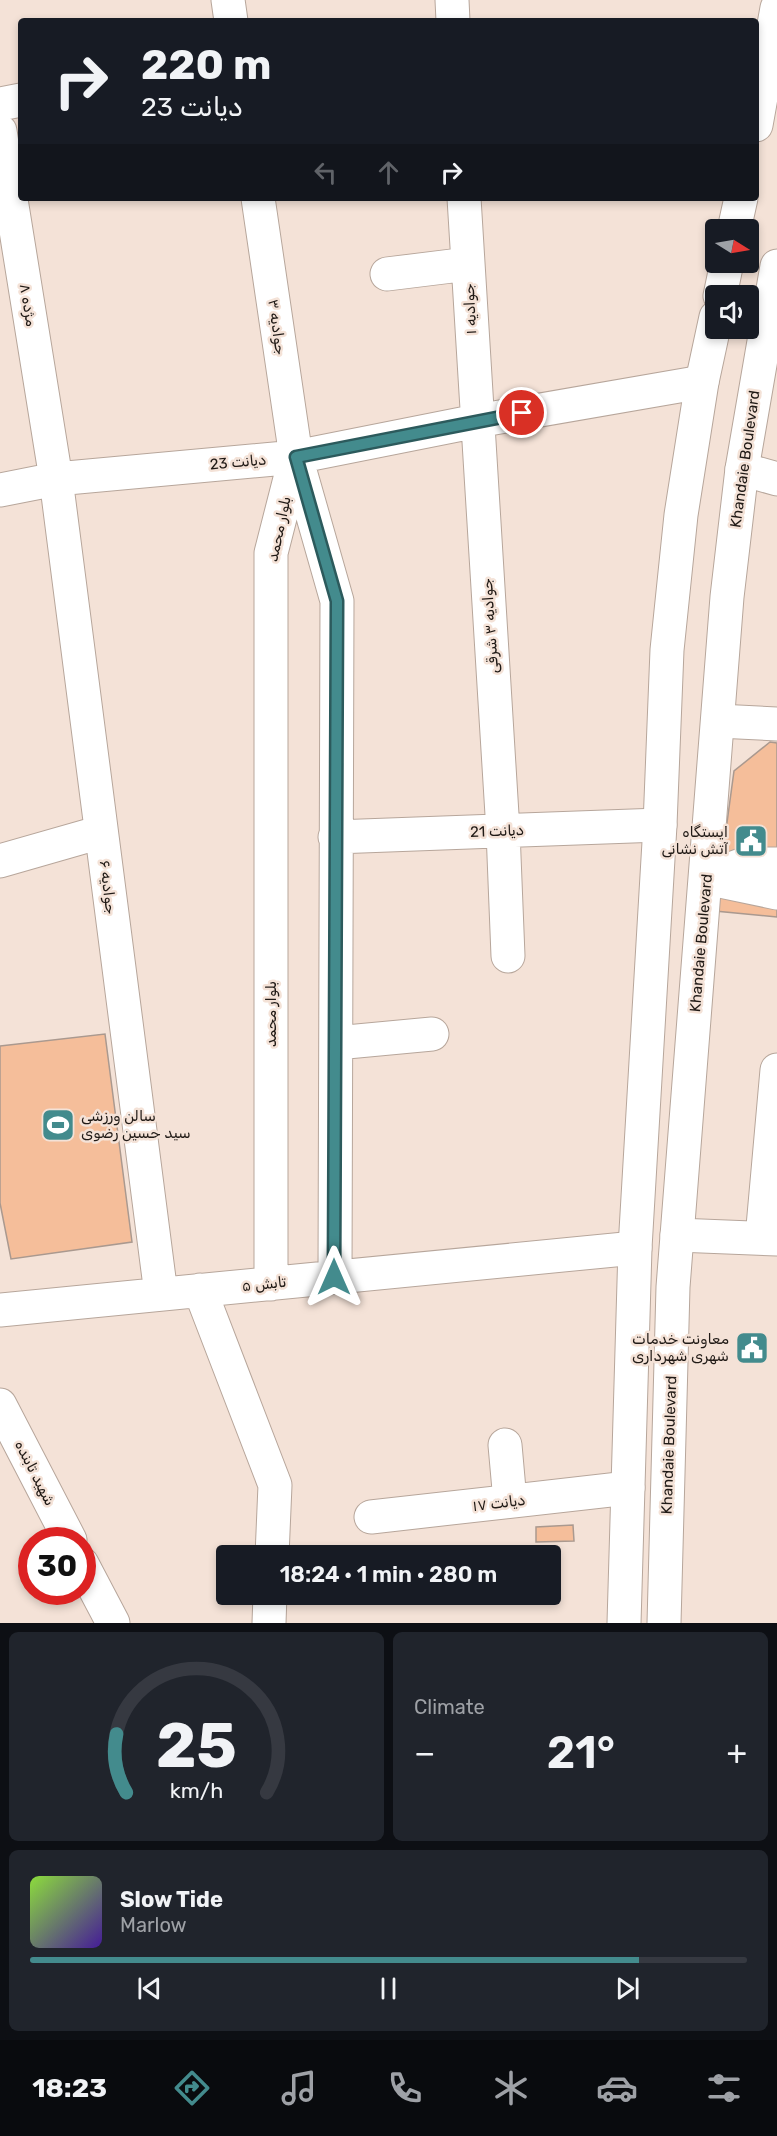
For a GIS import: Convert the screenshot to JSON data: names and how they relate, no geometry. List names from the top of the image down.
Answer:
{
  "streets": {
    "street": [
      "مژده ۸",
      "جوادیه ۱",
      "جوادیه ۳",
      "Khandaie Boulevard",
      "دیانت 23",
      "بلوار محمد",
      "جوادیه ۳ شرقی",
      "دیانت 21",
      "جوادیه ۶",
      "تابش ۵",
      "شهید تابنده",
      "دیانت ۱۷"
    ]
  },
  "crossings": [
    ["مژده ۸", "دیانت 23"],
    ["مژده ۸", "جوادیه ۶"],
    ["جوادیه ۱", "دیانت 23"],
    ["جوادیه ۱", "جوادیه ۳ شرقی"],
    ["جوادیه ۳", "دیانت 23"],
    ["جوادیه ۳", "بلوار محمد"],
    ["دیانت 23", "بلوار محمد"],
    ["دیانت 23", "جوادیه ۳ شرقی"],
    ["دیانت 23", "جوادیه ۶"],
    ["بلوار محمد", "دیانت 21"],
    ["بلوار محمد", "تابش ۵"],
    ["جوادیه ۳ شرقی", "دیانت 21"],
    ["جوادیه ۶", "تابش ۵"]
  ],
  "places": {
    "public building": ["ایستگاه آتش نشانی", "معاونت خدمات شهری شهرداری"],
    "sports": ["سالن ورزشی سید حسین رضوی"]
  },
  "north": "right",
  "page": {
    "turn": ["220 m", "دیانت 23"],
    "limit": "30",
    "trip": "18:24 · 1 min · 280 m",
    "tile": "Climate",
    "heat": ["−", "21°", "+"],
    "song": ["Slow Tide", "Marlow"],
    "tabs": "18:23",
    "gauge": ["25", "km/h"]
  }
}
